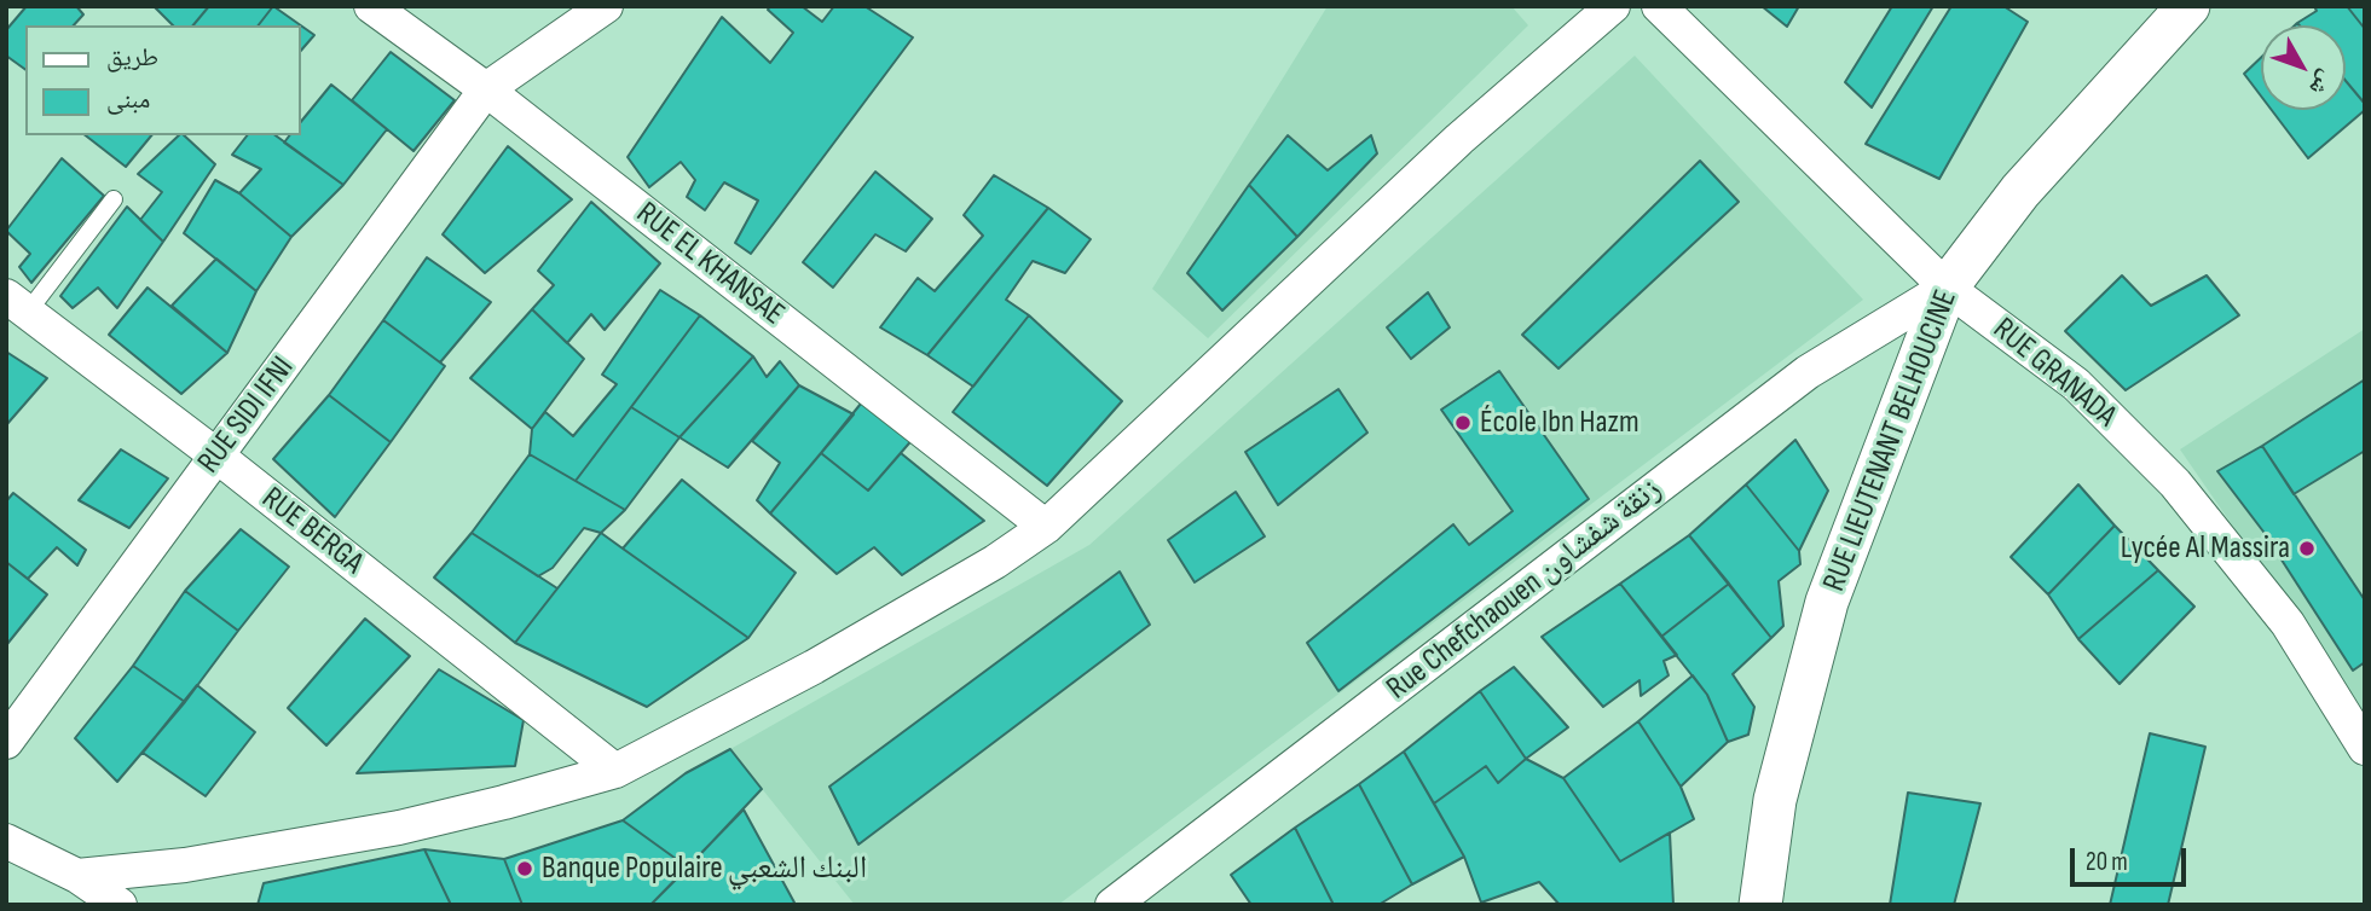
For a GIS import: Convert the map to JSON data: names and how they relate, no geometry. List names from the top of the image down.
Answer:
{
  "streets": {
    "street": [
      "RUE EL KHANSAE",
      "RUE GRANADA",
      "RUE SIDI IFNI",
      "RUE LIEUTENANT BELHOUCINE",
      "RUE BERGA",
      "Rue Chefchaouen زنقة شفشاون"
    ]
  },
  "crossings": [
    ["RUE EL KHANSAE", "RUE SIDI IFNI"],
    ["RUE GRANADA", "RUE LIEUTENANT BELHOUCINE"],
    ["RUE GRANADA", "Rue Chefchaouen زنقة شفشاون"],
    ["RUE SIDI IFNI", "RUE BERGA"],
    ["RUE LIEUTENANT BELHOUCINE", "Rue Chefchaouen زنقة شفشاون"]
  ],
  "places": ["École Ibn Hazm", "Lycée Al Massira", "Banque Populaire البنك الشعبي"],
  "legend": ["طريق", "مبنى"],
  "scale_bar": "20 m",
  "north": "bottom right"
}
